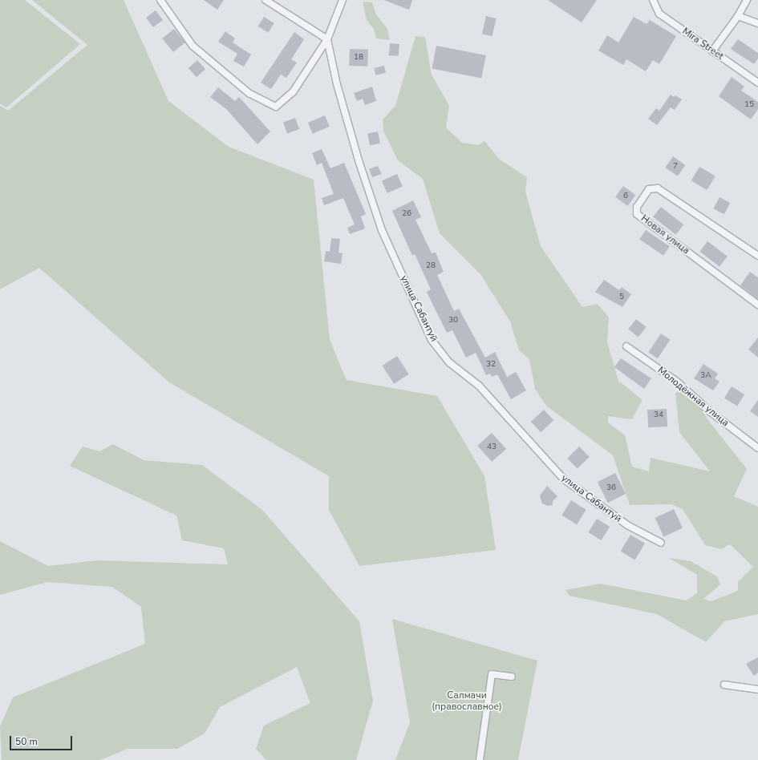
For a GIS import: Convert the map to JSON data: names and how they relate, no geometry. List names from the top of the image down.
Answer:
{
  "streets": {
    "street": [
      "Mira Street",
      "Новая улица",
      "улица Сабантуй",
      "Молодёжная улица"
    ]
  },
  "parks": ["Салмачи (православное)"],
  "house_numbers": [
    "18",
    "15",
    "7",
    "6",
    "26",
    "28",
    "5",
    "30",
    "32",
    "3А",
    "34",
    "43",
    "36"
  ],
  "scale_bar": "50 m"
}
